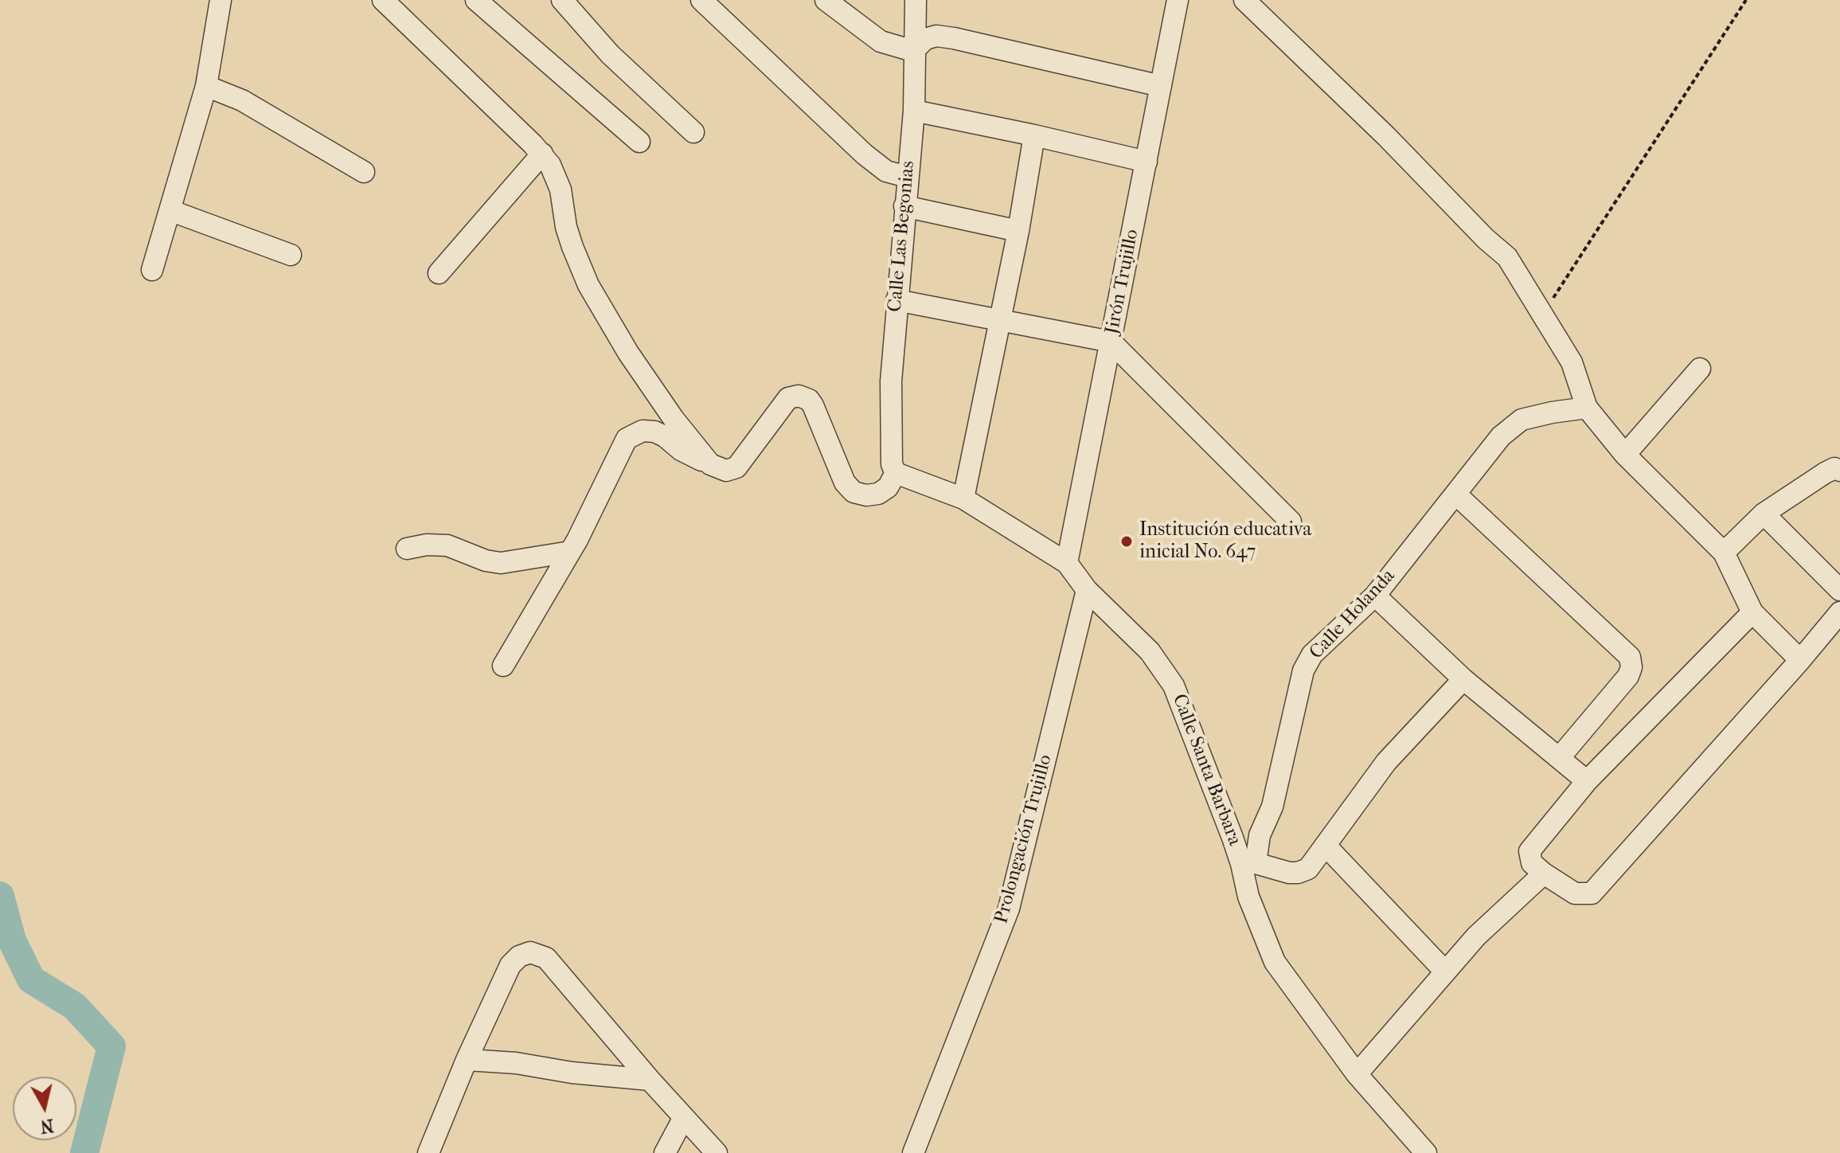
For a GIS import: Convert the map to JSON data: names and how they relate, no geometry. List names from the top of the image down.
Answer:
{
  "streets": {
    "street": [
      "Calle Las Begonias",
      "Jirón Trujillo",
      "Calle Holanda",
      "Calle Santa Barbara",
      "Prolongación Trujillo"
    ]
  },
  "crossings": [
    ["Calle Las Begonias", "Calle Santa Barbara"],
    ["Jirón Trujillo", "Calle Santa Barbara"],
    ["Calle Holanda", "Calle Santa Barbara"],
    ["Calle Santa Barbara", "Prolongación Trujillo"]
  ],
  "places": ["Institución educativa inicial No. 647"],
  "north": "bottom"
}
